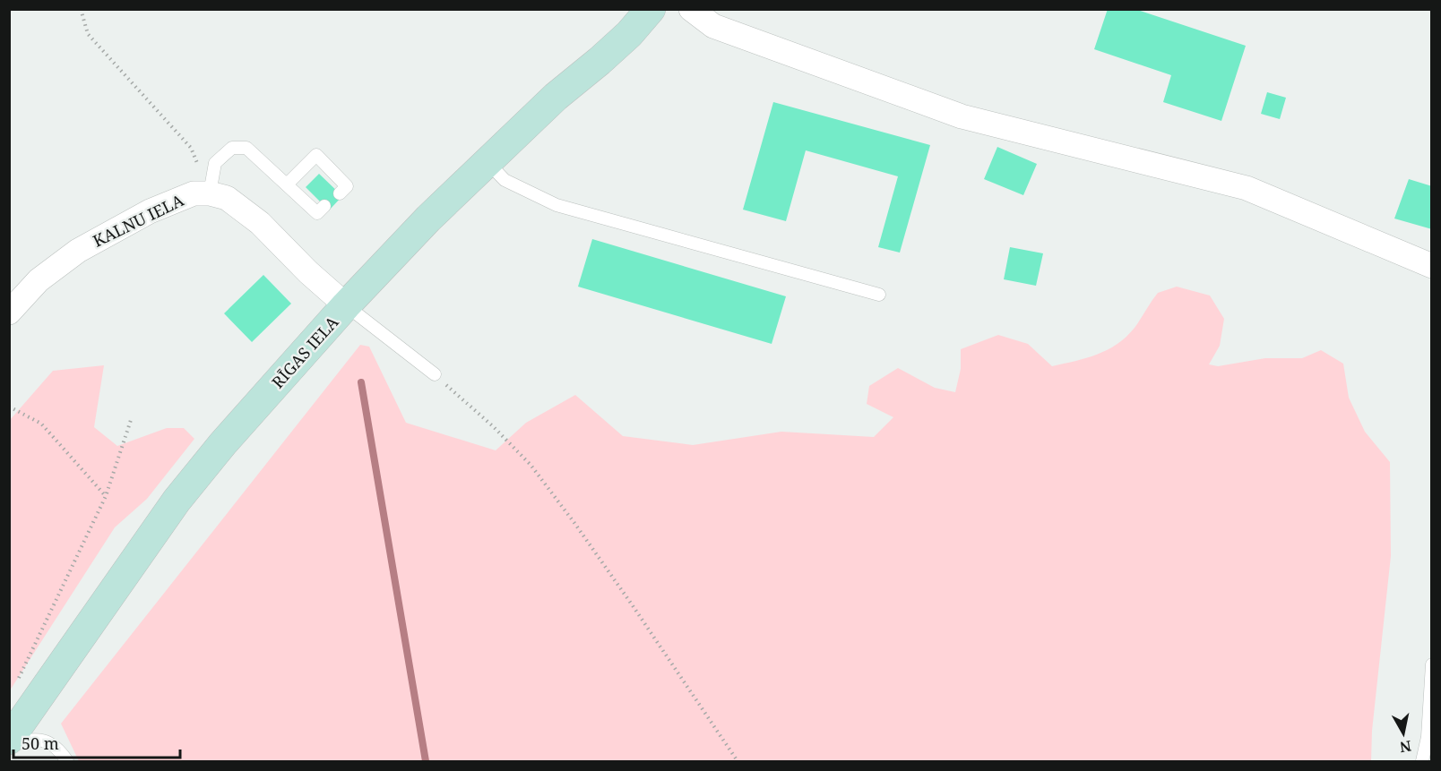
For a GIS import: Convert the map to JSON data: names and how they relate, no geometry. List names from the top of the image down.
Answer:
{
  "streets": {
    "street": ["KALNU IELA", "RĪGAS IELA"]
  },
  "scale_bar": "50 m",
  "north": "bottom"
}
